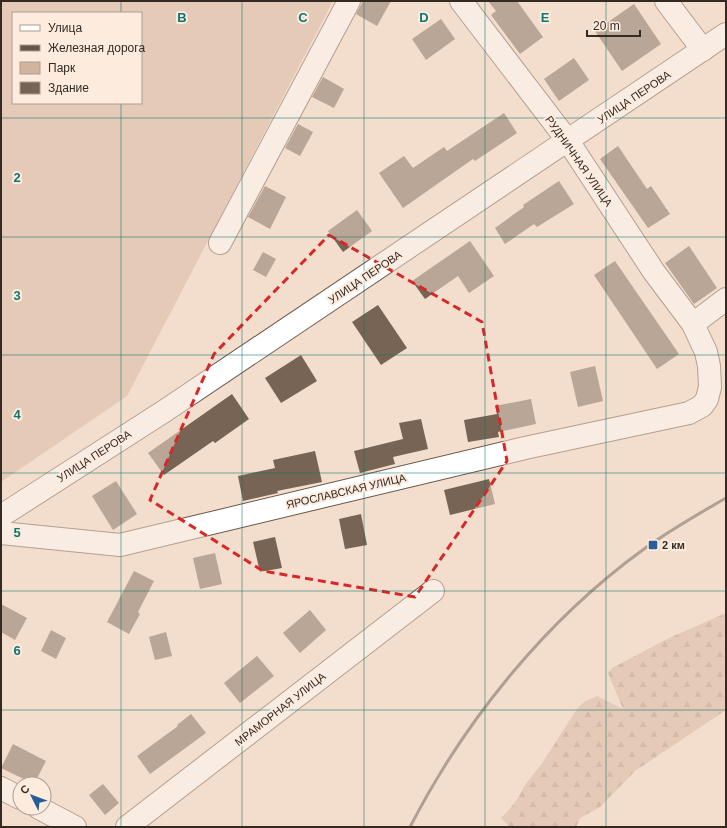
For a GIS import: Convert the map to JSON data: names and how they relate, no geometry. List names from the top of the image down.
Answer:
{
  "streets": {
    "street": [
      "УЛИЦА ПЕРОВА",
      "РУДНИЧНАЯ УЛИЦА",
      "ЯРОСЛАВСКАЯ УЛИЦА",
      "МРАМОРНАЯ УЛИЦА"
    ]
  },
  "crossings": [
    ["УЛИЦА ПЕРОВА", "РУДНИЧНАЯ УЛИЦА"],
    ["РУДНИЧНАЯ УЛИЦА", "ЯРОСЛАВСКАЯ УЛИЦА"]
  ],
  "places": {
    "transit": ["2 км"]
  },
  "legend": [
    "Улица",
    "Железная дорога",
    "Парк",
    "Здание"
  ],
  "scale_bar": "20 m",
  "north": "top left",
  "grid": {
    "columns": [
      "B",
      "C",
      "D",
      "E"
    ],
    "rows": [
      "2",
      "3",
      "4",
      "5",
      "6"
    ]
  }
}
